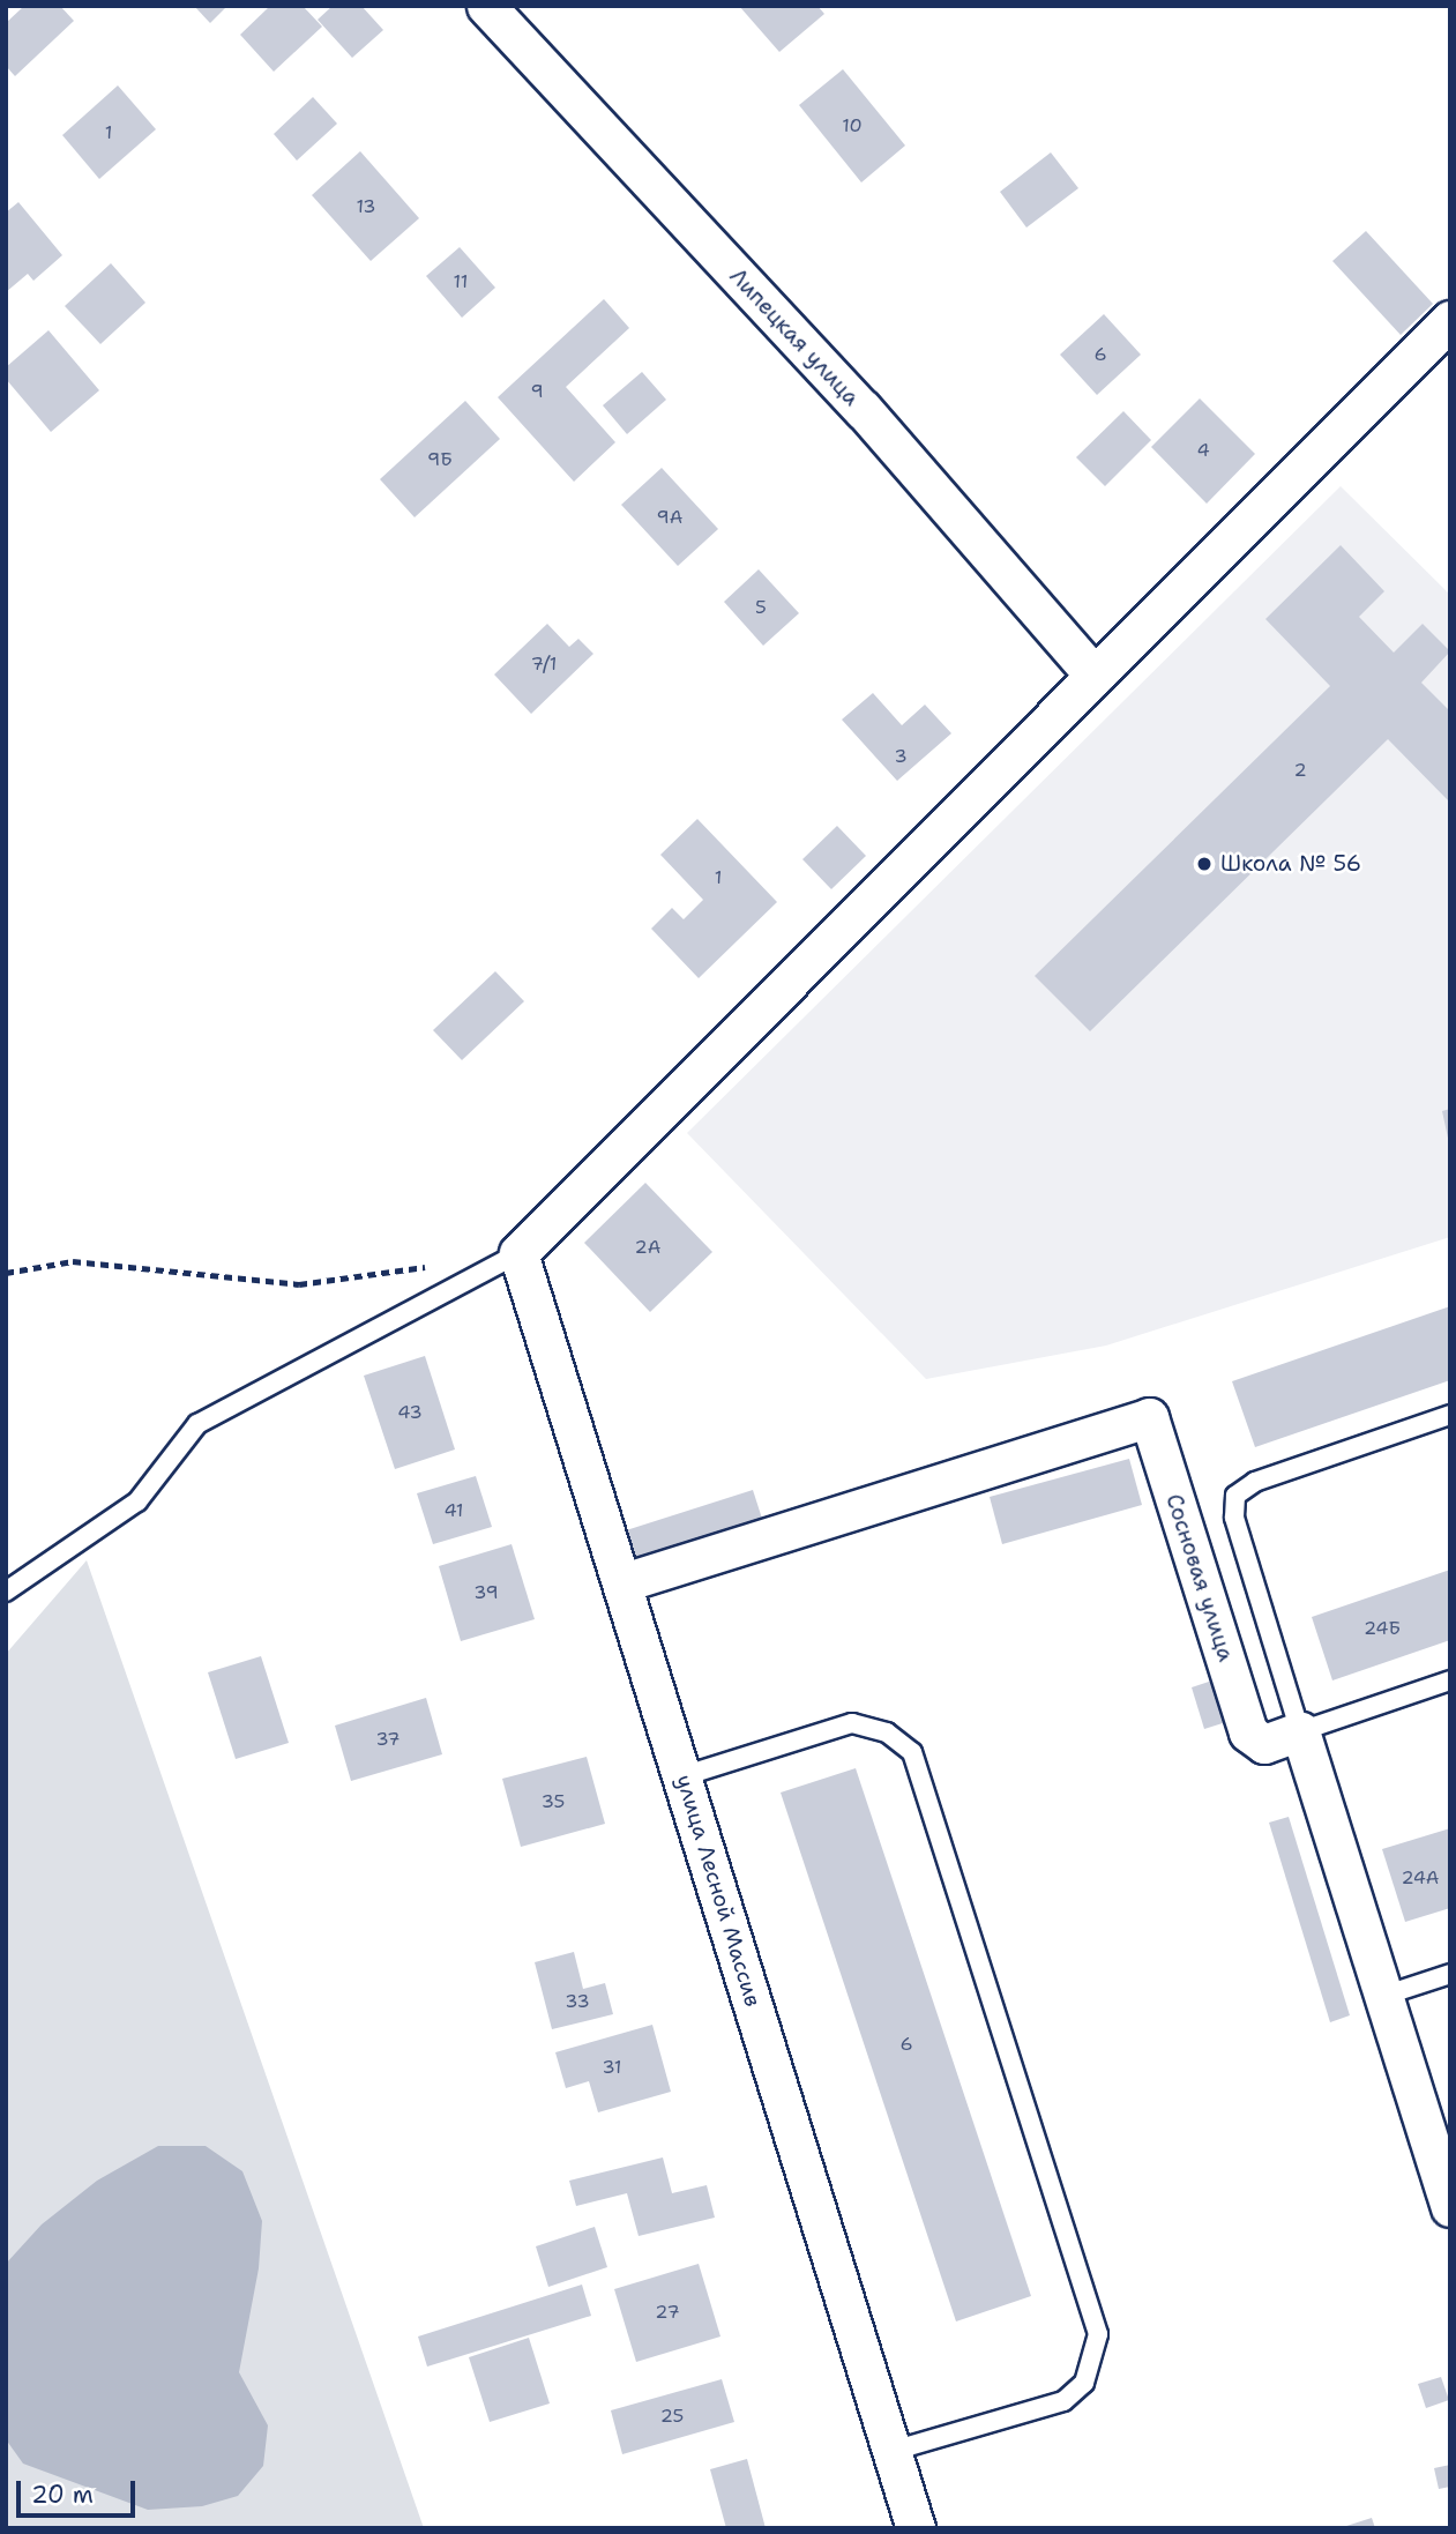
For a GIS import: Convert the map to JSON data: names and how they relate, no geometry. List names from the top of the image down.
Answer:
{
  "streets": {
    "street": ["Липецкая улица", "Сосновая улица", "улица Лесной Массив"]
  },
  "crossings": [
    ["Сосновая улица", "улица Лесной Массив"]
  ],
  "places": ["Школа № 56"],
  "house_numbers": [
    "10",
    "1",
    "13",
    "11",
    "6",
    "9",
    "4",
    "9Б",
    "9А",
    "5",
    "7/1",
    "3",
    "2",
    "1",
    "2А",
    "43",
    "41",
    "39",
    "24Б",
    "37",
    "35",
    "24А",
    "33",
    "6",
    "31",
    "27",
    "25"
  ],
  "scale_bar": "20 m"
}
